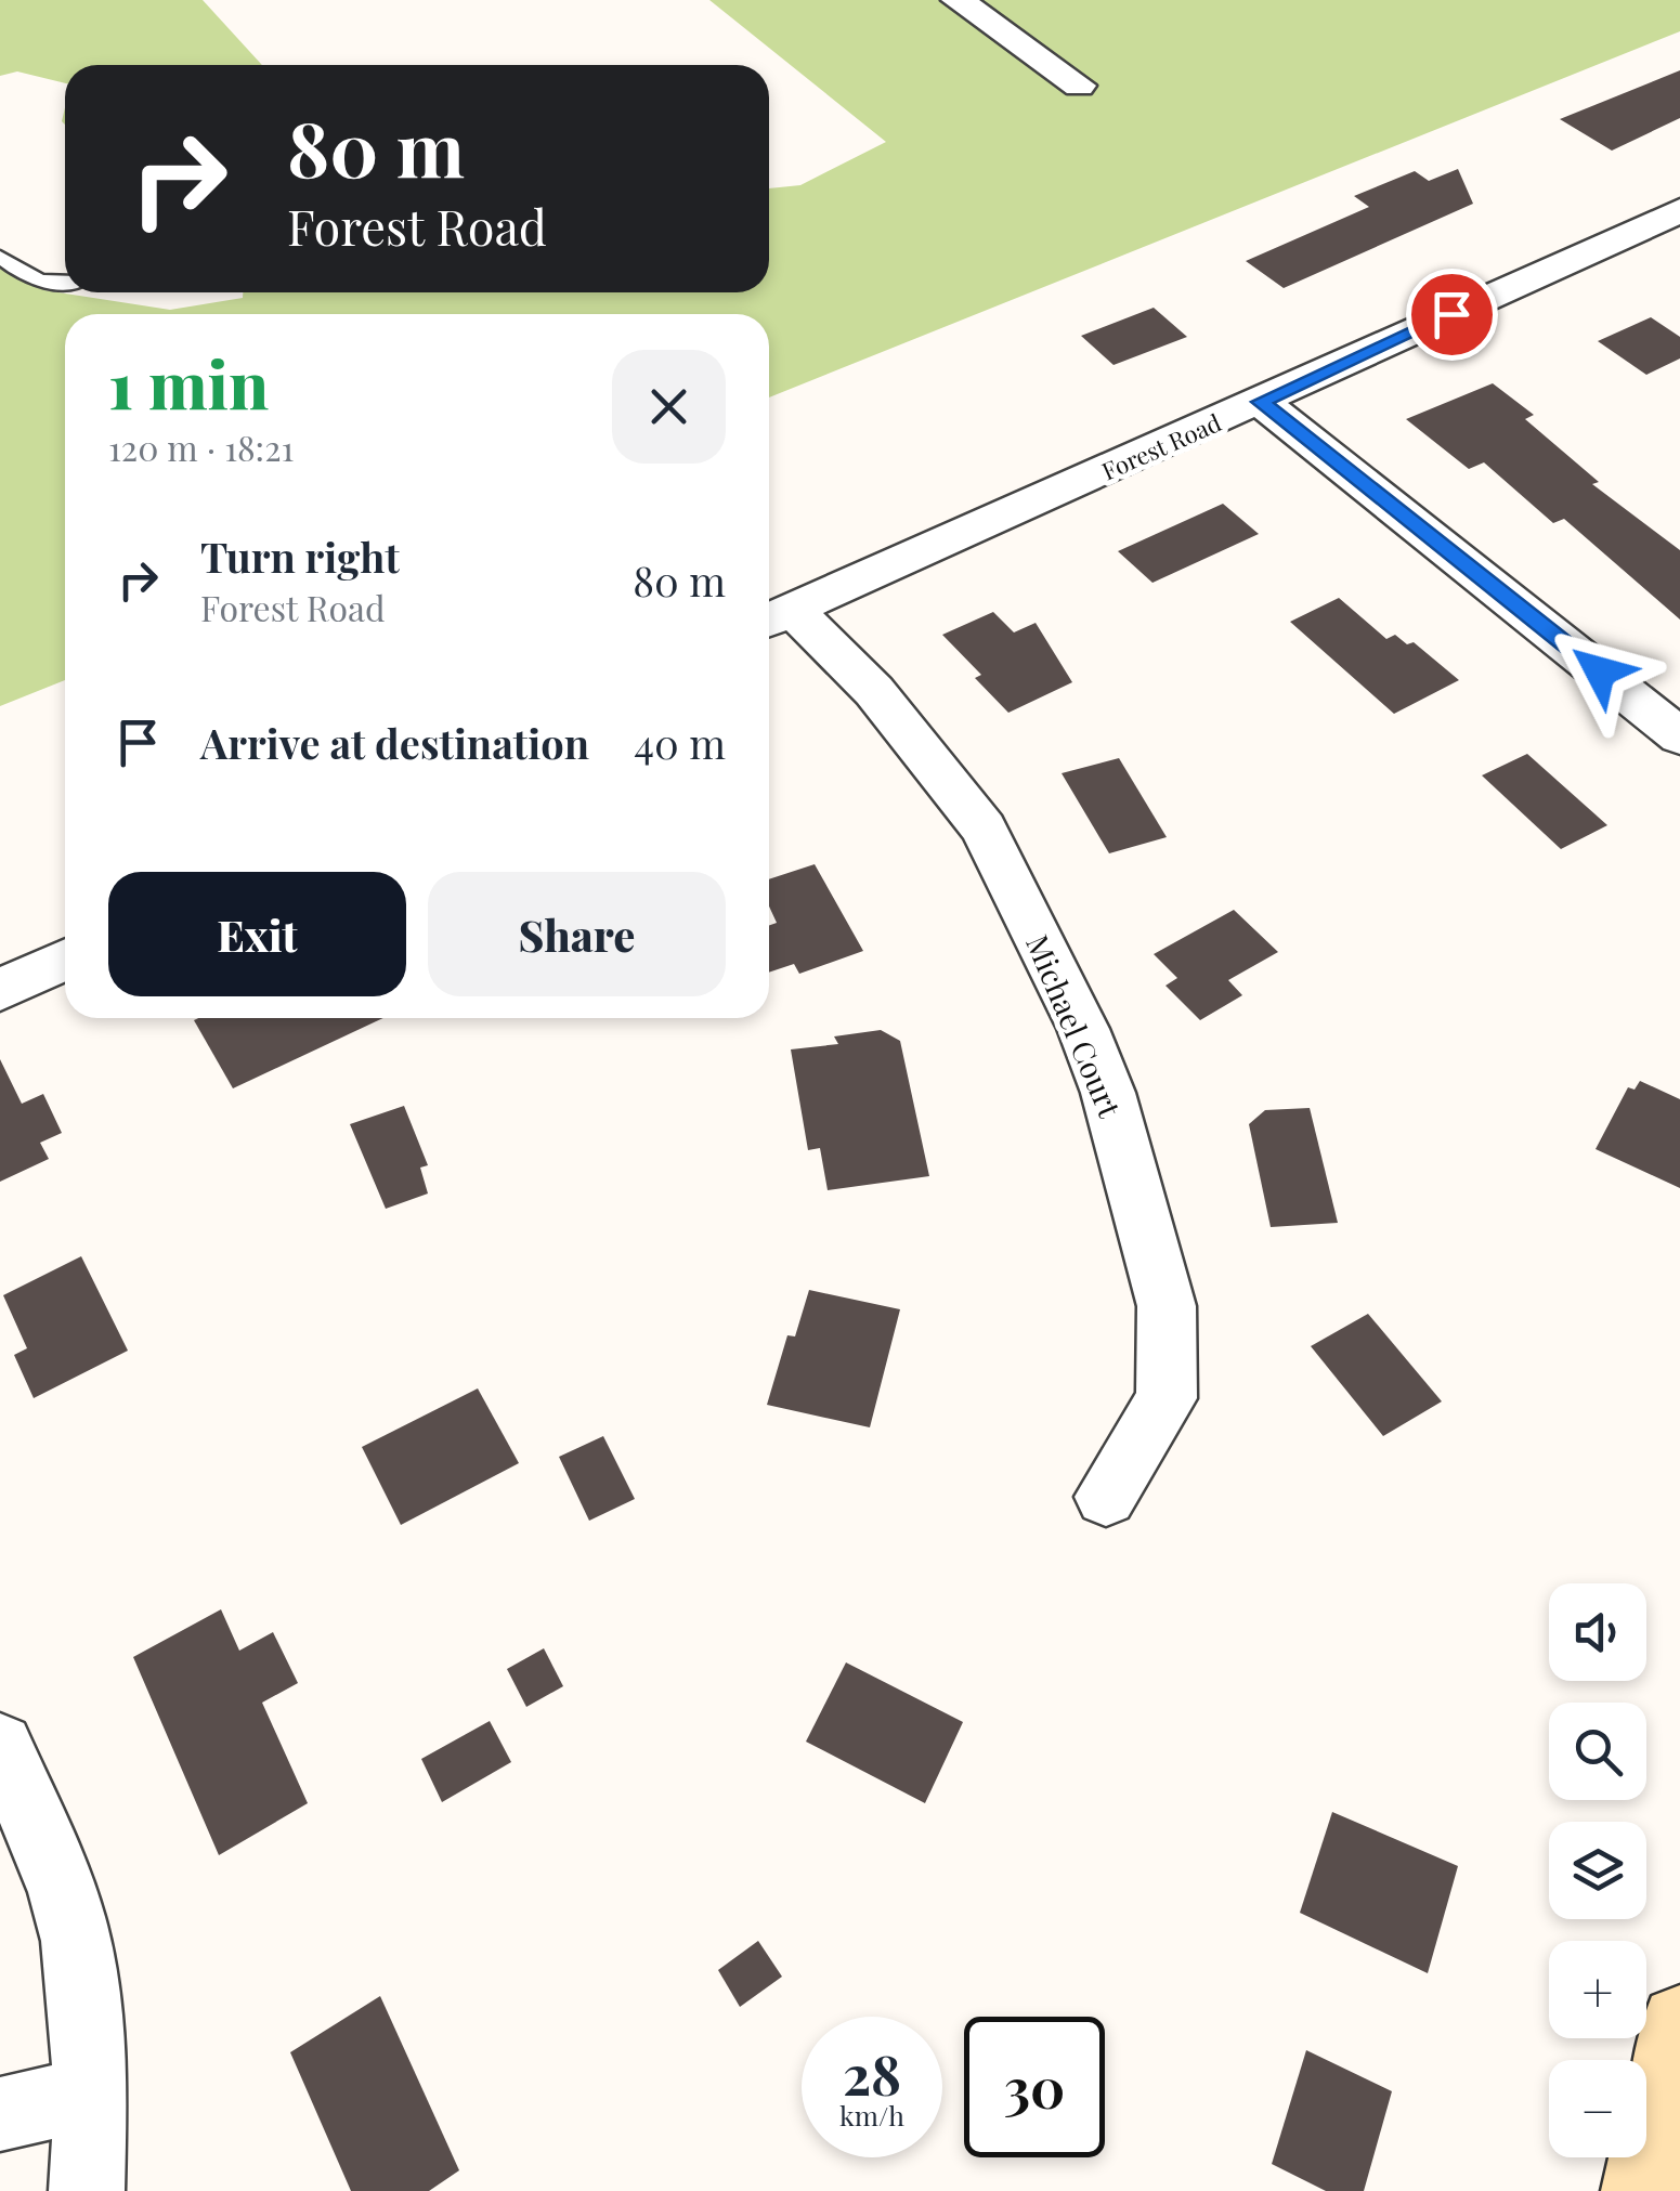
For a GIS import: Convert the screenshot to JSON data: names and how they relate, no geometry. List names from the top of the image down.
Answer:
{
  "streets": {
    "street": ["Forest Road", "Michael Court"]
  },
  "crossings": [
    ["Forest Road", "Michael Court"]
  ],
  "page": {
    "turn": ["80 m", "Forest Road"],
    "heading": ["1 min", "120 m · 18:21"],
    "list": [
      {
        "name": "Turn right",
        "note": "Forest Road",
        "value": "80 m"
      },
      {
        "name": "Arrive at destination",
        "value": "40 m"
      }
    ],
    "buttons": ["Exit", "Share"],
    "map_buttons": ["+", "−"],
    "speed": "28 km/h",
    "limit": "30"
  }
}
